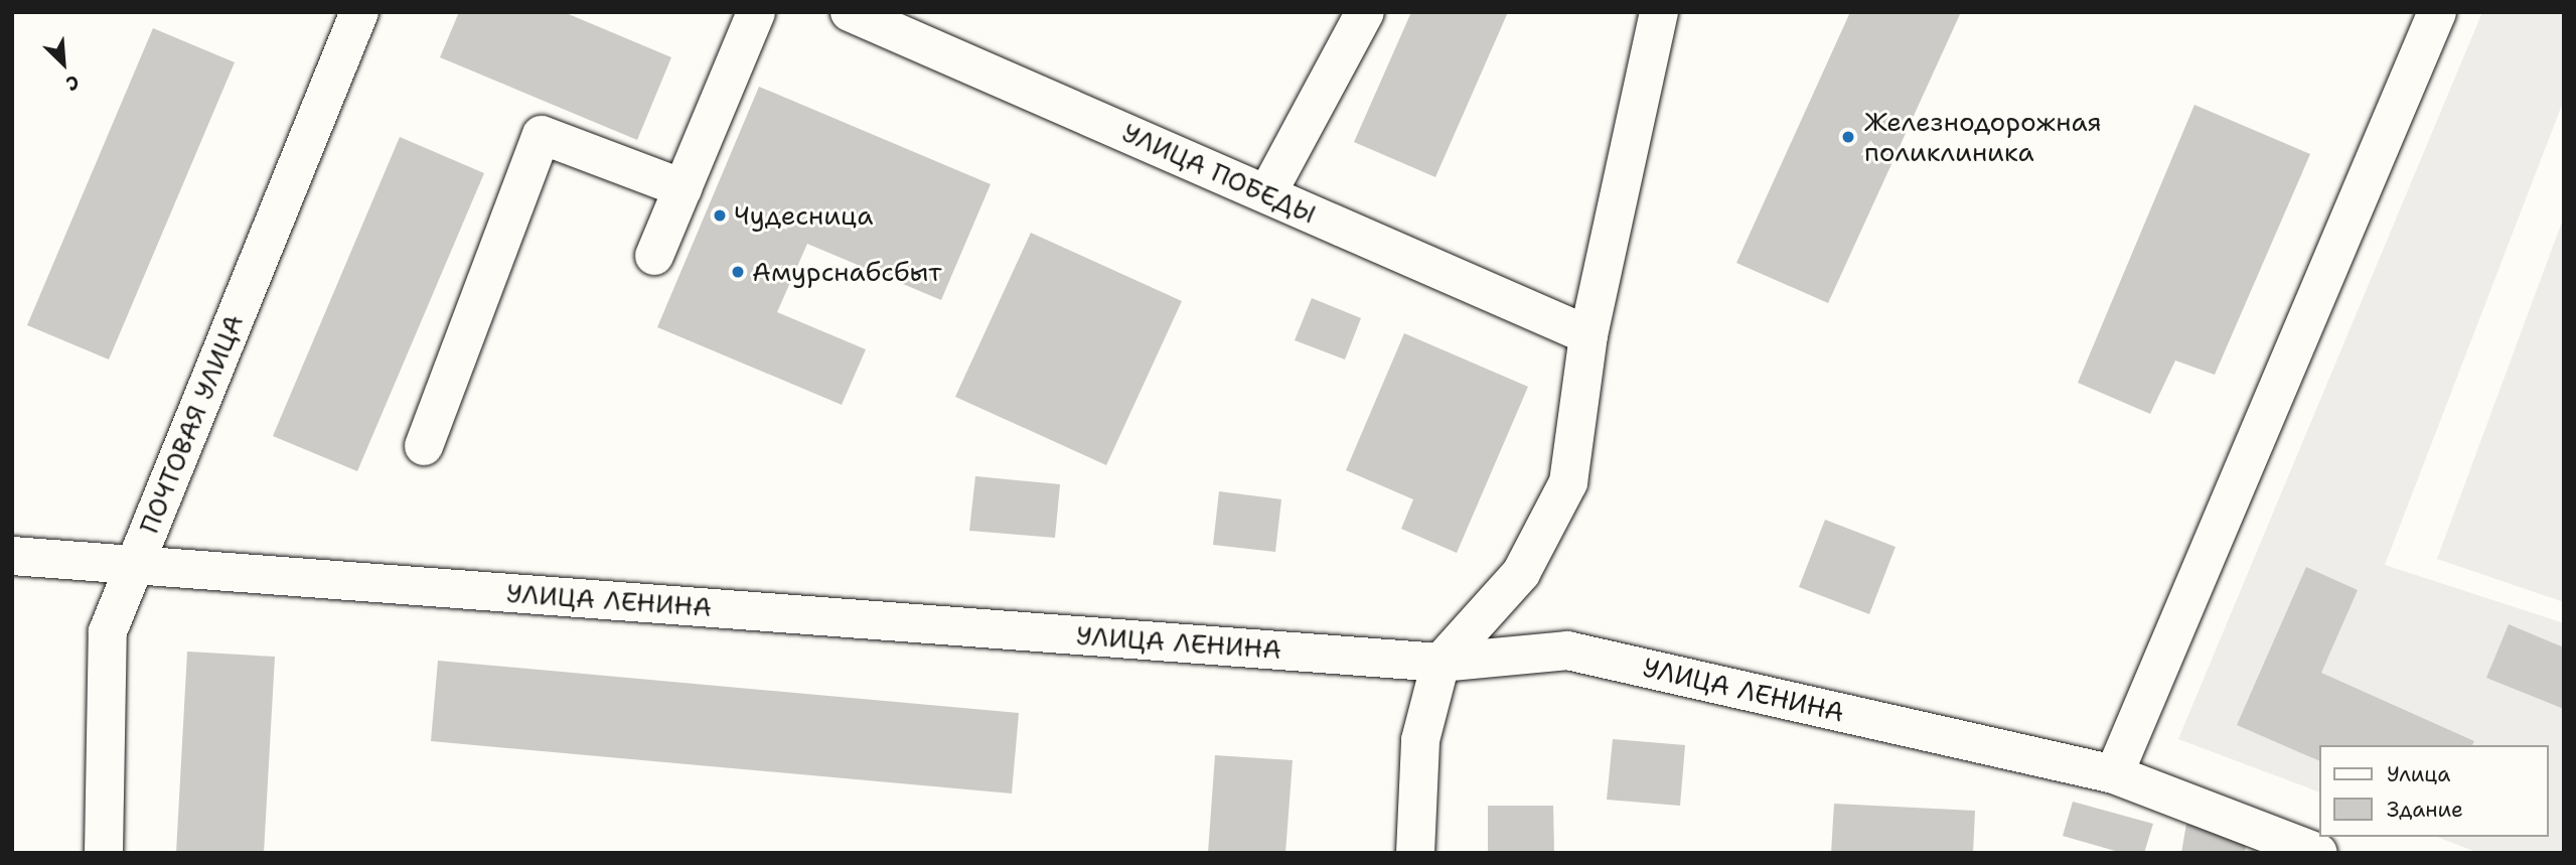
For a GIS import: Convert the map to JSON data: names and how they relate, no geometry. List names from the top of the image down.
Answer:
{
  "streets": {
    "street": ["УЛИЦА ПОБЕДЫ", "ПОЧТОВАЯ УЛИЦА", "УЛИЦА ЛЕНИНА"]
  },
  "crossings": [
    ["ПОЧТОВАЯ УЛИЦА", "УЛИЦА ЛЕНИНА"]
  ],
  "places": ["Железнодорожная поликлиника", "Чудесница", "Амурснабсбыт"],
  "legend": ["Улица", "Здание"],
  "north": "bottom right"
}
